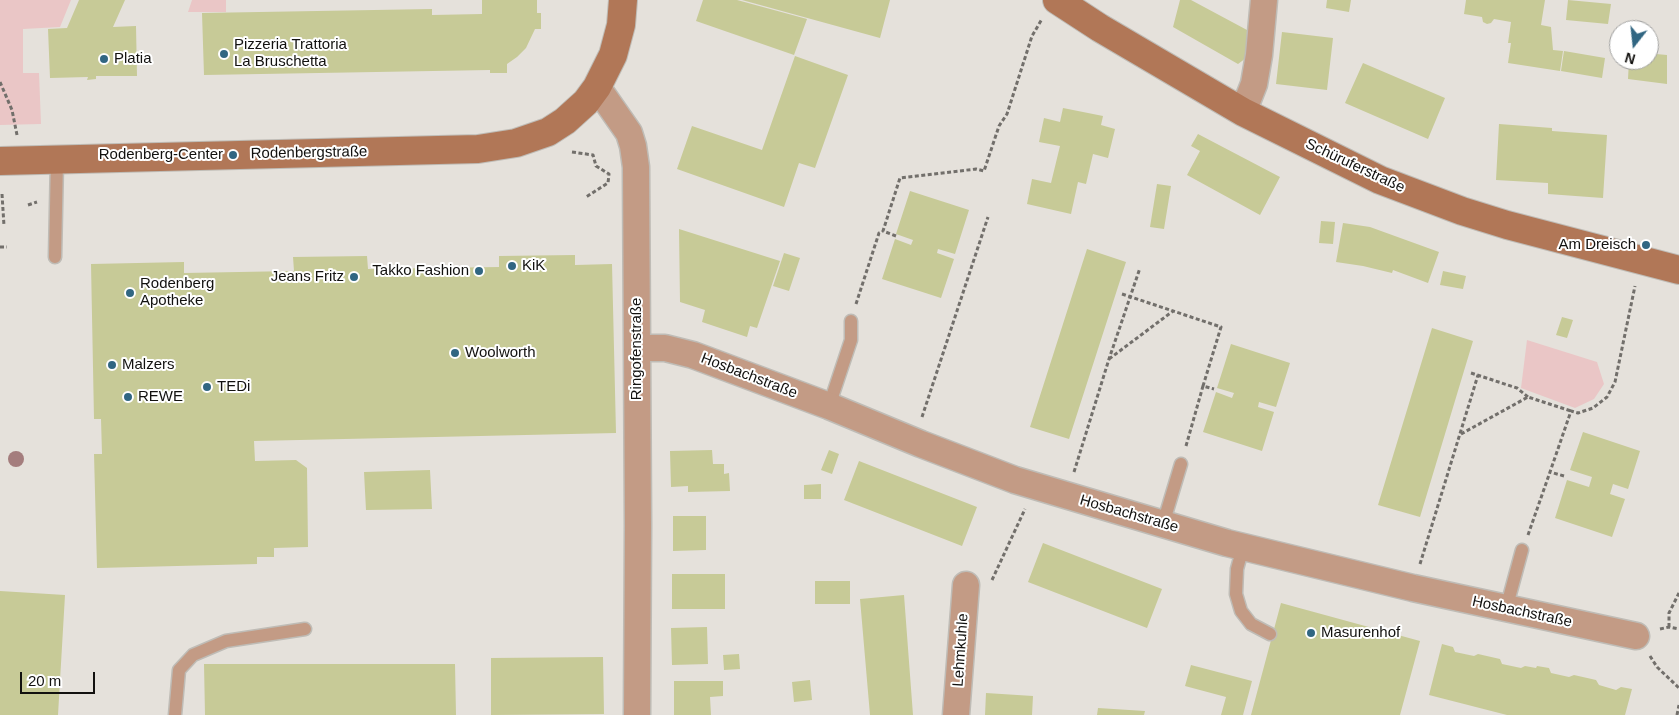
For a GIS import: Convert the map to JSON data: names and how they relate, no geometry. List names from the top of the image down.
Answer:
{
  "streets": {
    "main road": ["Rodenbergstraße", "Schüruferstraße"],
    "street": ["Ringofenstraße", "Hosbachstraße", "Lehmkuhle"]
  },
  "crossings": [
    ["Rodenbergstraße", "Ringofenstraße"],
    ["Ringofenstraße", "Hosbachstraße"]
  ],
  "places": [
    "Pizzeria Trattoria La Bruschetta",
    "Platia",
    "Rodenberg-Center",
    "Am Dreisch",
    "KiK",
    "Takko Fashion",
    "Jeans Fritz",
    "Rodenberg Apotheke",
    "Woolworth",
    "Malzers",
    "TEDi",
    "REWE",
    "Masurenhof"
  ],
  "scale_bar": "20 m",
  "north": "bottom"
}
